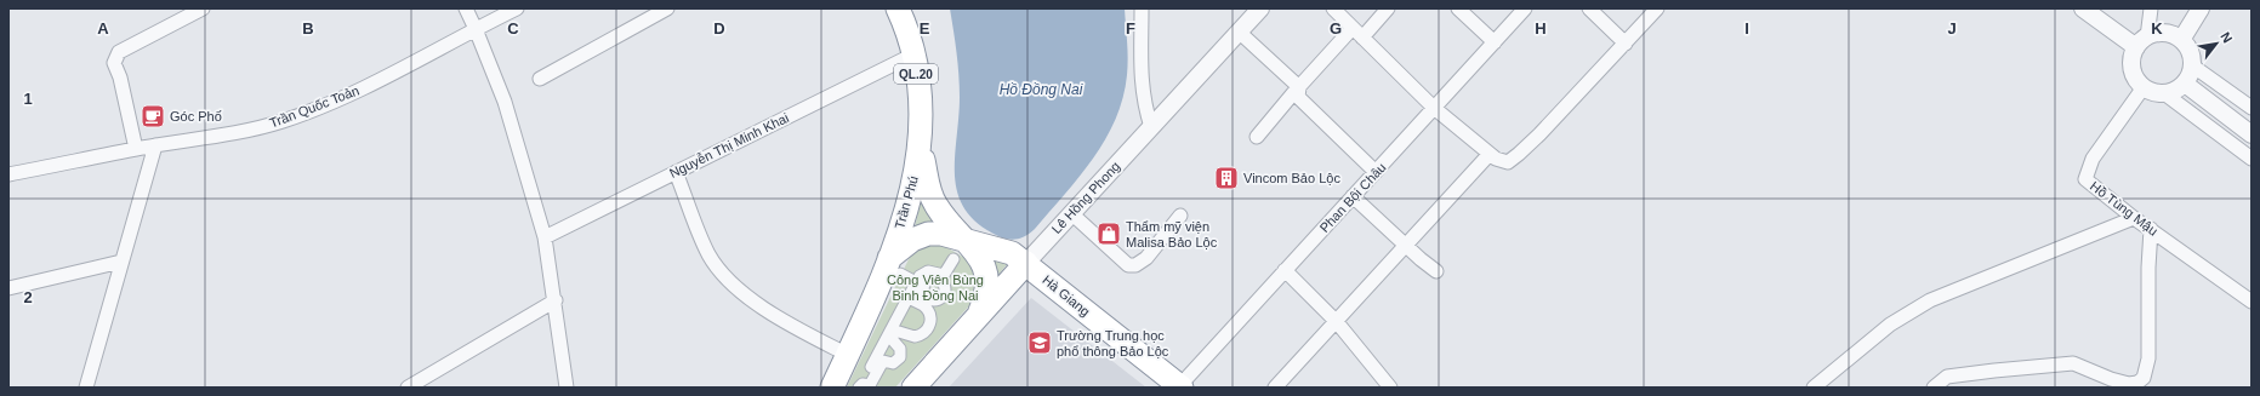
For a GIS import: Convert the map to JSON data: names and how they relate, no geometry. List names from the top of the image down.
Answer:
{
  "streets": {
    "highway": [
      "QL.20",
      "Lê Hồng Phong",
      "Trần Phú",
      "Hà Giang"
    ],
    "street": [
      "Trần Quốc Toản",
      "Nguyễn Thị Minh Khai",
      "Phan Bội Châu",
      "Hồ Tùng Mậu"
    ]
  },
  "crossings": [
    ["Nguyễn Thị Minh Khai", "Trần Phú"],
    ["Lê Hồng Phong", "Hà Giang"],
    ["Phan Bội Châu", "Hà Giang"],
    ["Trần Phú", "Hà Giang"]
  ],
  "water": ["Hồ Đồng Nai"],
  "parks": ["Công Viên Bùng Binh Đồng Nai"],
  "places": {
    "cafe": ["Góc Phố"],
    "building": ["Vincom Bảo Lộc"],
    "shop": ["Thẩm mỹ viện Malisa Bảo Lộc"],
    "school or university": ["Trường Trung học phổ thông Bảo Lộc"]
  },
  "north": "top right",
  "grid": {
    "columns": [
      "A",
      "B",
      "C",
      "D",
      "E",
      "F",
      "G",
      "H",
      "I",
      "J",
      "K"
    ],
    "rows": ["1", "2"]
  }
}
